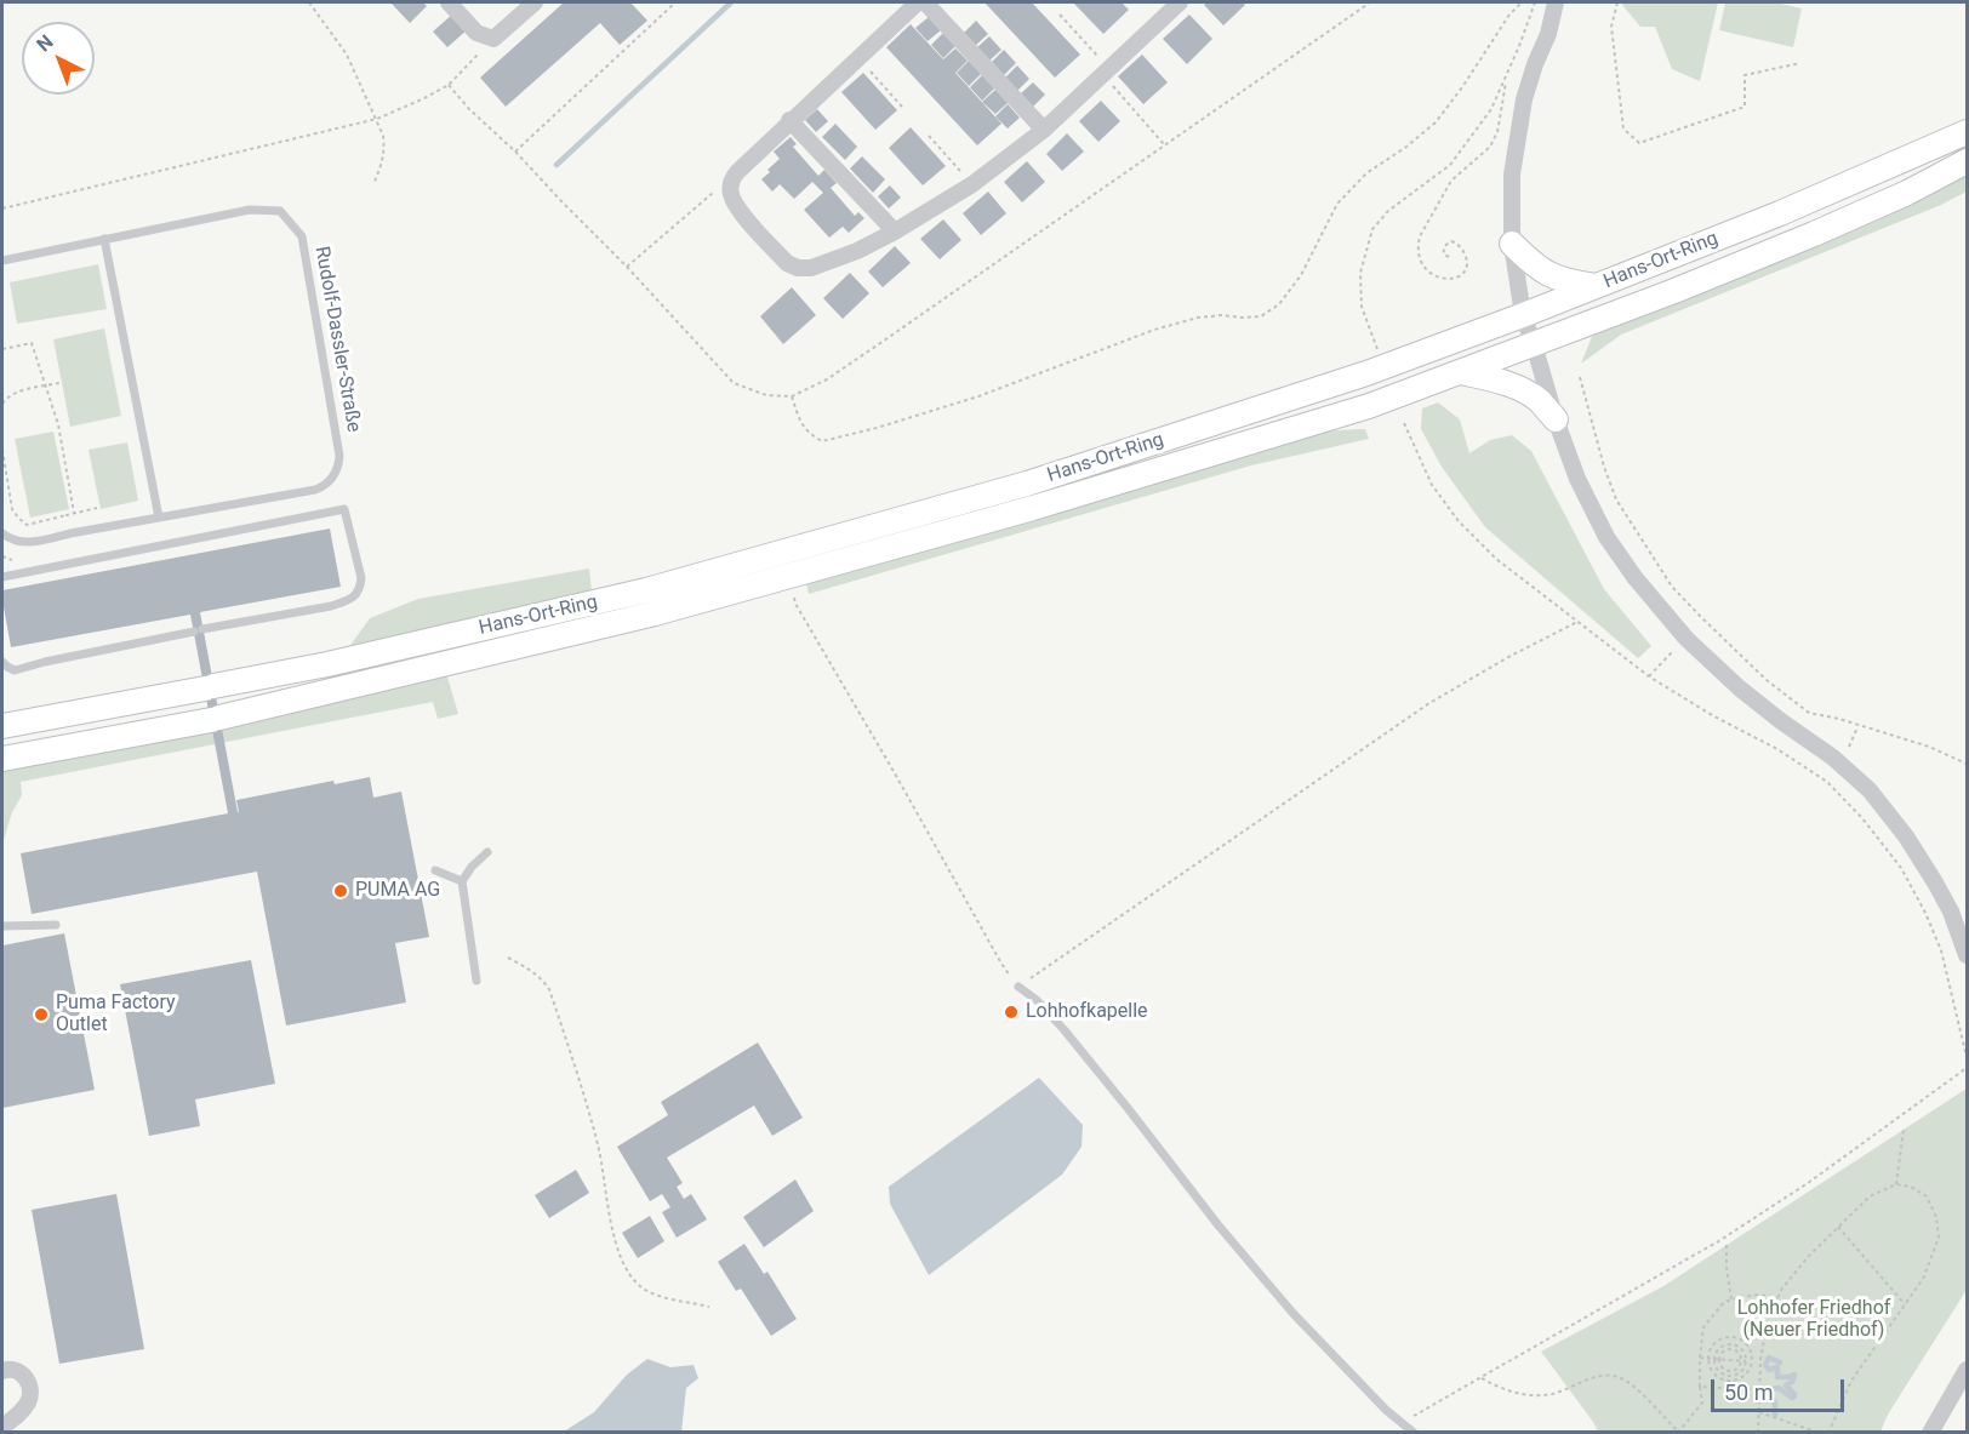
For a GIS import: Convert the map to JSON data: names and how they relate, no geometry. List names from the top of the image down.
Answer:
{
  "streets": {
    "main road": ["Hans-Ort-Ring"],
    "lane": ["Rudolf-Dassler-Straße"]
  },
  "parks": ["Lohhofer Friedhof (Neuer Friedhof)"],
  "places": ["PUMA AG", "Lohhofkapelle", "Puma Factory Outlet"],
  "scale_bar": "50 m",
  "north": "top left"
}
